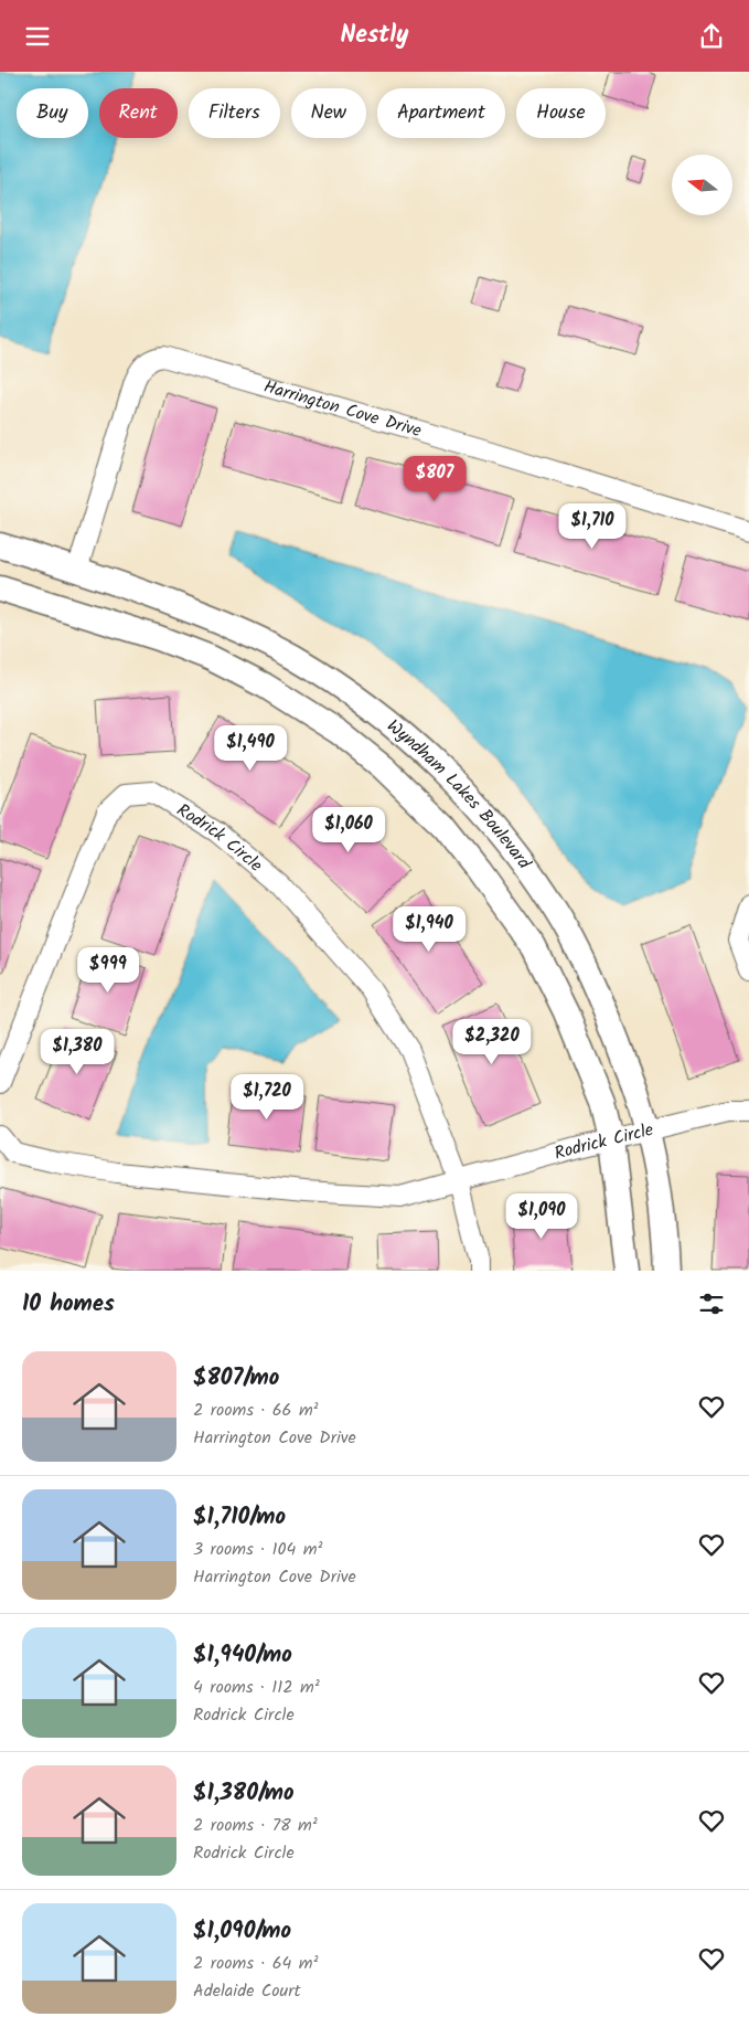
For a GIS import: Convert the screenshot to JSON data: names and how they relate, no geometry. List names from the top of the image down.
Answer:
{
  "streets": {
    "street": ["Harrington Cove Drive", "Wyndham Lakes Boulevard", "Rodrick Circle"]
  },
  "crossings": [
    ["Harrington Cove Drive", "Wyndham Lakes Boulevard"],
    ["Wyndham Lakes Boulevard", "Rodrick Circle"]
  ],
  "north": "left",
  "page": {
    "header": "Nestly",
    "chip": [
      "Buy",
      "Rent",
      "Filters",
      "New",
      "Apartment",
      "House"
    ],
    "price": [
      "$807",
      "$1,710",
      "$1,490",
      "$1,060",
      "$1,940",
      "$999",
      "$2,320",
      "$1,380",
      "$1,720",
      "$1,090"
    ],
    "heading": "10 homes",
    "list": [
      {
        "name": "$807/mo",
        "note": "2 rooms · 66 m² · Harrington Cove Drive"
      },
      {
        "name": "$1,710/mo",
        "note": "3 rooms · 104 m² · Harrington Cove Drive"
      },
      {
        "name": "$1,940/mo",
        "note": "4 rooms · 112 m² · Rodrick Circle"
      },
      {
        "name": "$1,380/mo",
        "note": "2 rooms · 78 m² · Rodrick Circle"
      },
      {
        "name": "$1,090/mo",
        "note": "2 rooms · 64 m² · Adelaide Court"
      }
    ]
  }
}
